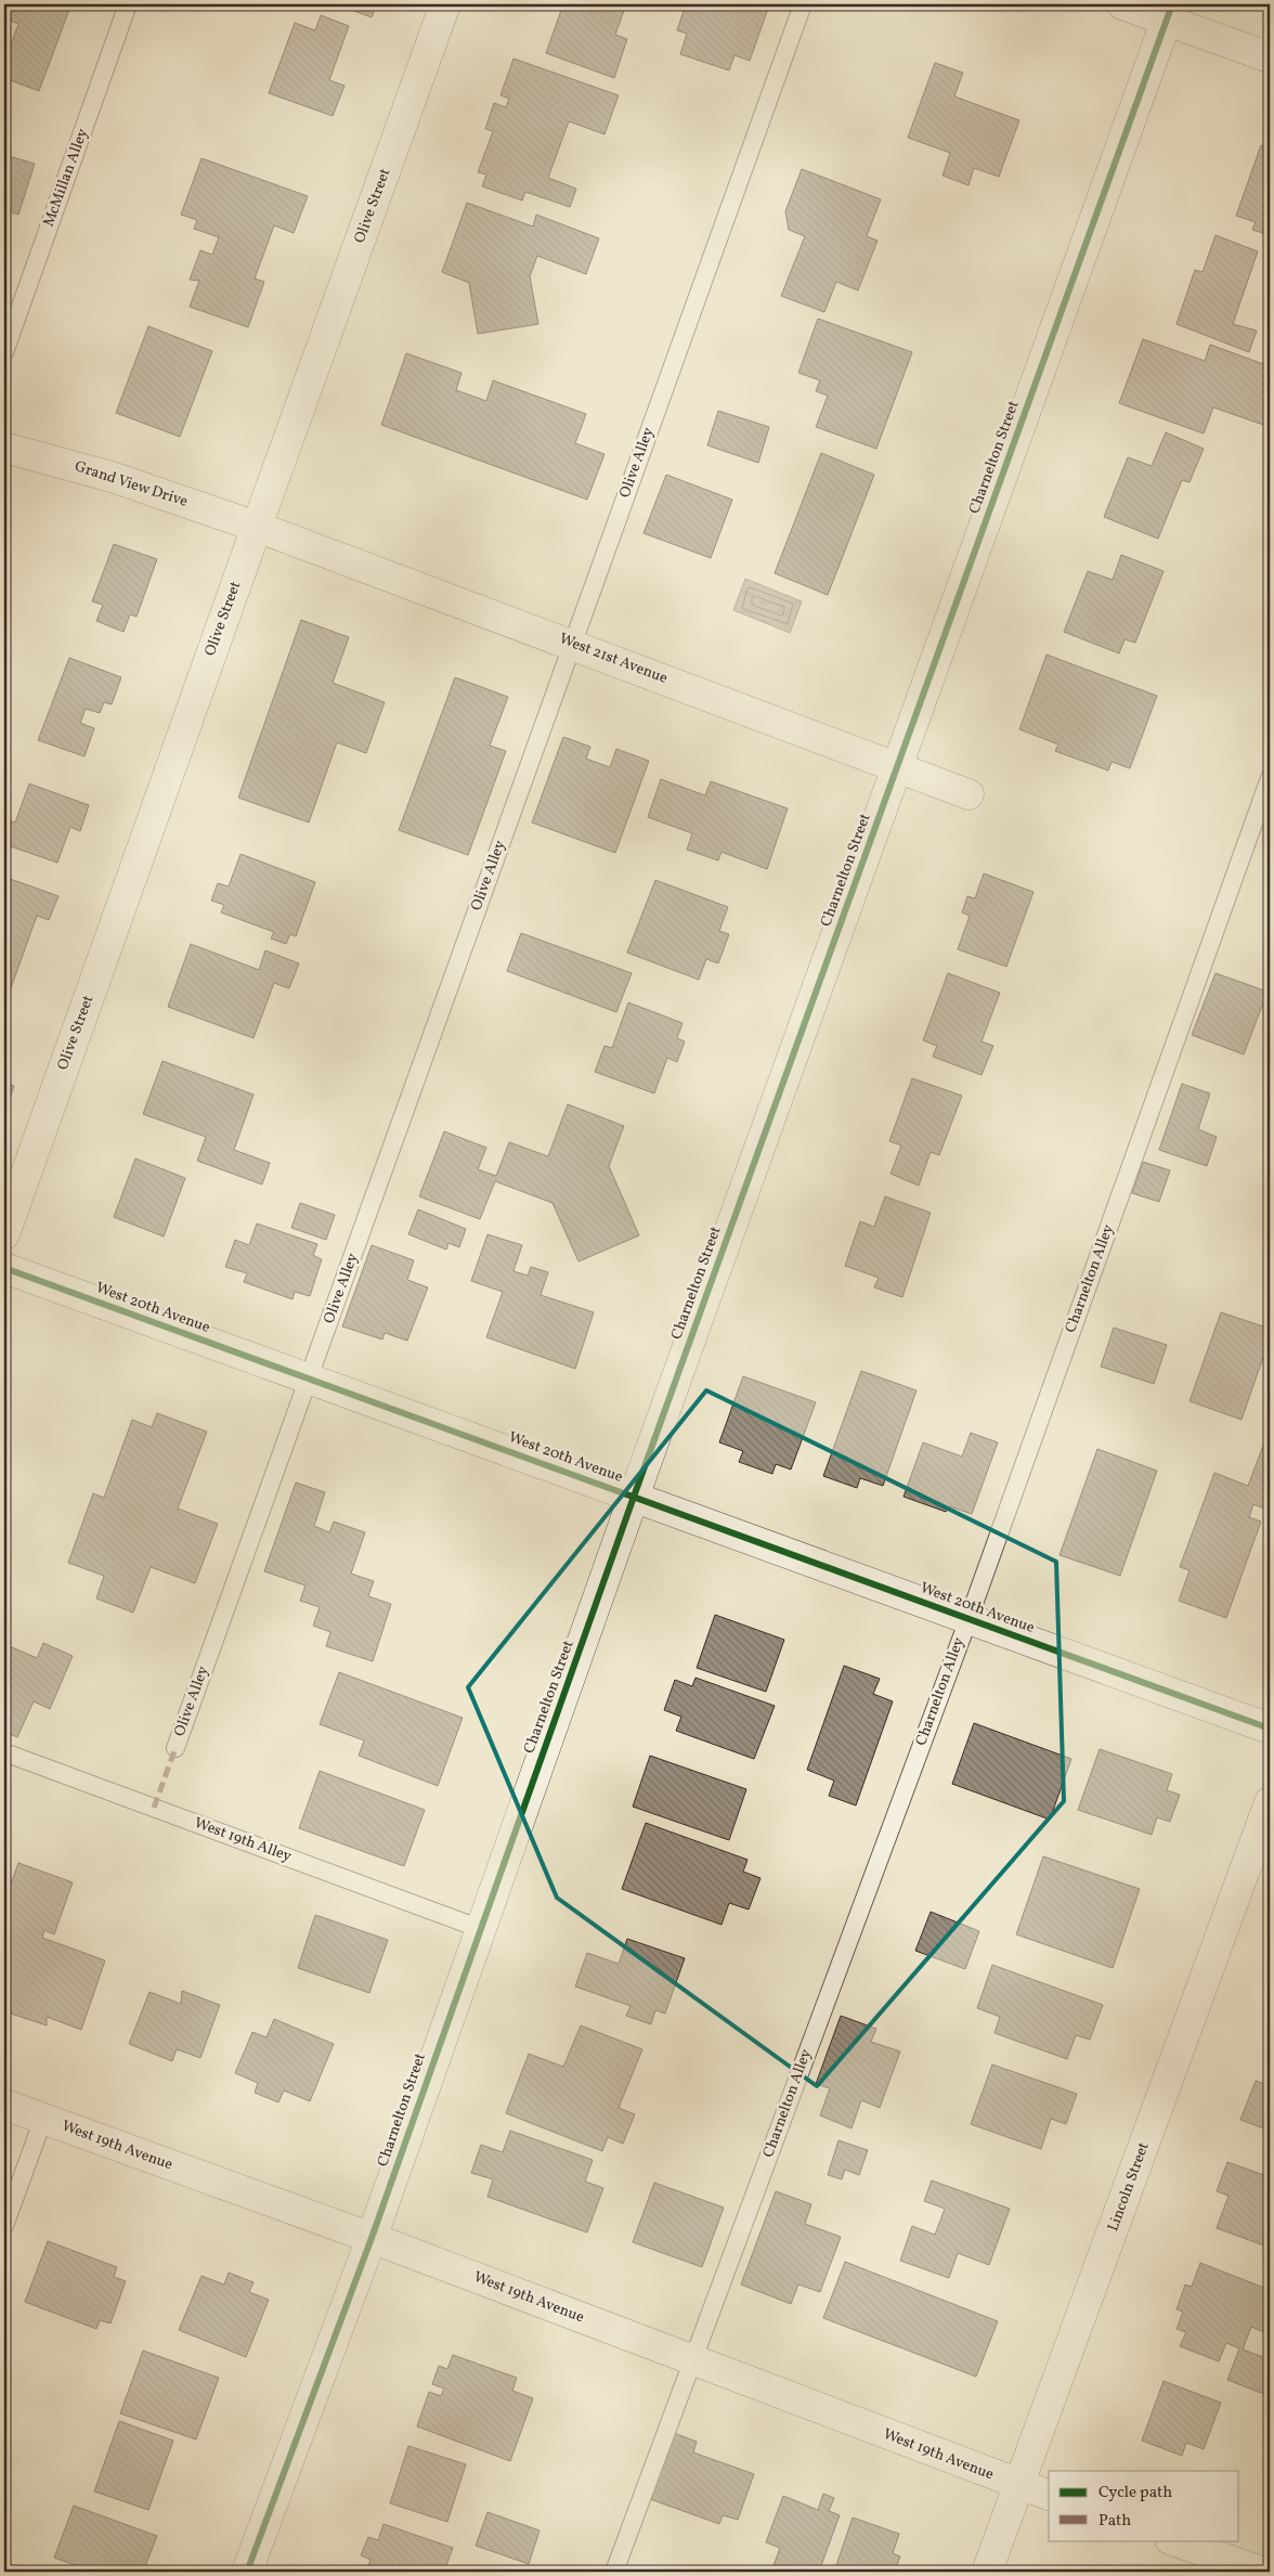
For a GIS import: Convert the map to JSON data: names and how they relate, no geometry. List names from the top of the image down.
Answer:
{
  "streets": {
    "street": [
      "Olive Street",
      "Charnelton Street",
      "Grand View Drive",
      "West 21st Avenue",
      "West 20th Avenue",
      "West 19th Avenue",
      "Lincoln Street"
    ],
    "lane": [
      "McMillan Alley",
      "Olive Alley",
      "Charnelton Alley",
      "West 19th Alley"
    ]
  },
  "crossings": [
    ["Olive Street", "Grand View Drive"],
    ["Olive Street", "West 21st Avenue"],
    ["Charnelton Street", "West 21st Avenue"],
    ["Charnelton Street", "West 20th Avenue"],
    ["Charnelton Street", "West 19th Alley"],
    ["Charnelton Street", "West 19th Avenue"],
    ["Olive Alley", "West 21st Avenue"],
    ["Olive Alley", "West 20th Avenue"],
    ["Grand View Drive", "West 21st Avenue"],
    ["Charnelton Alley", "West 20th Avenue"],
    ["Charnelton Alley", "West 19th Avenue"],
    ["West 19th Avenue", "Lincoln Street"]
  ],
  "legend": ["Cycle path", "Path"]
}
